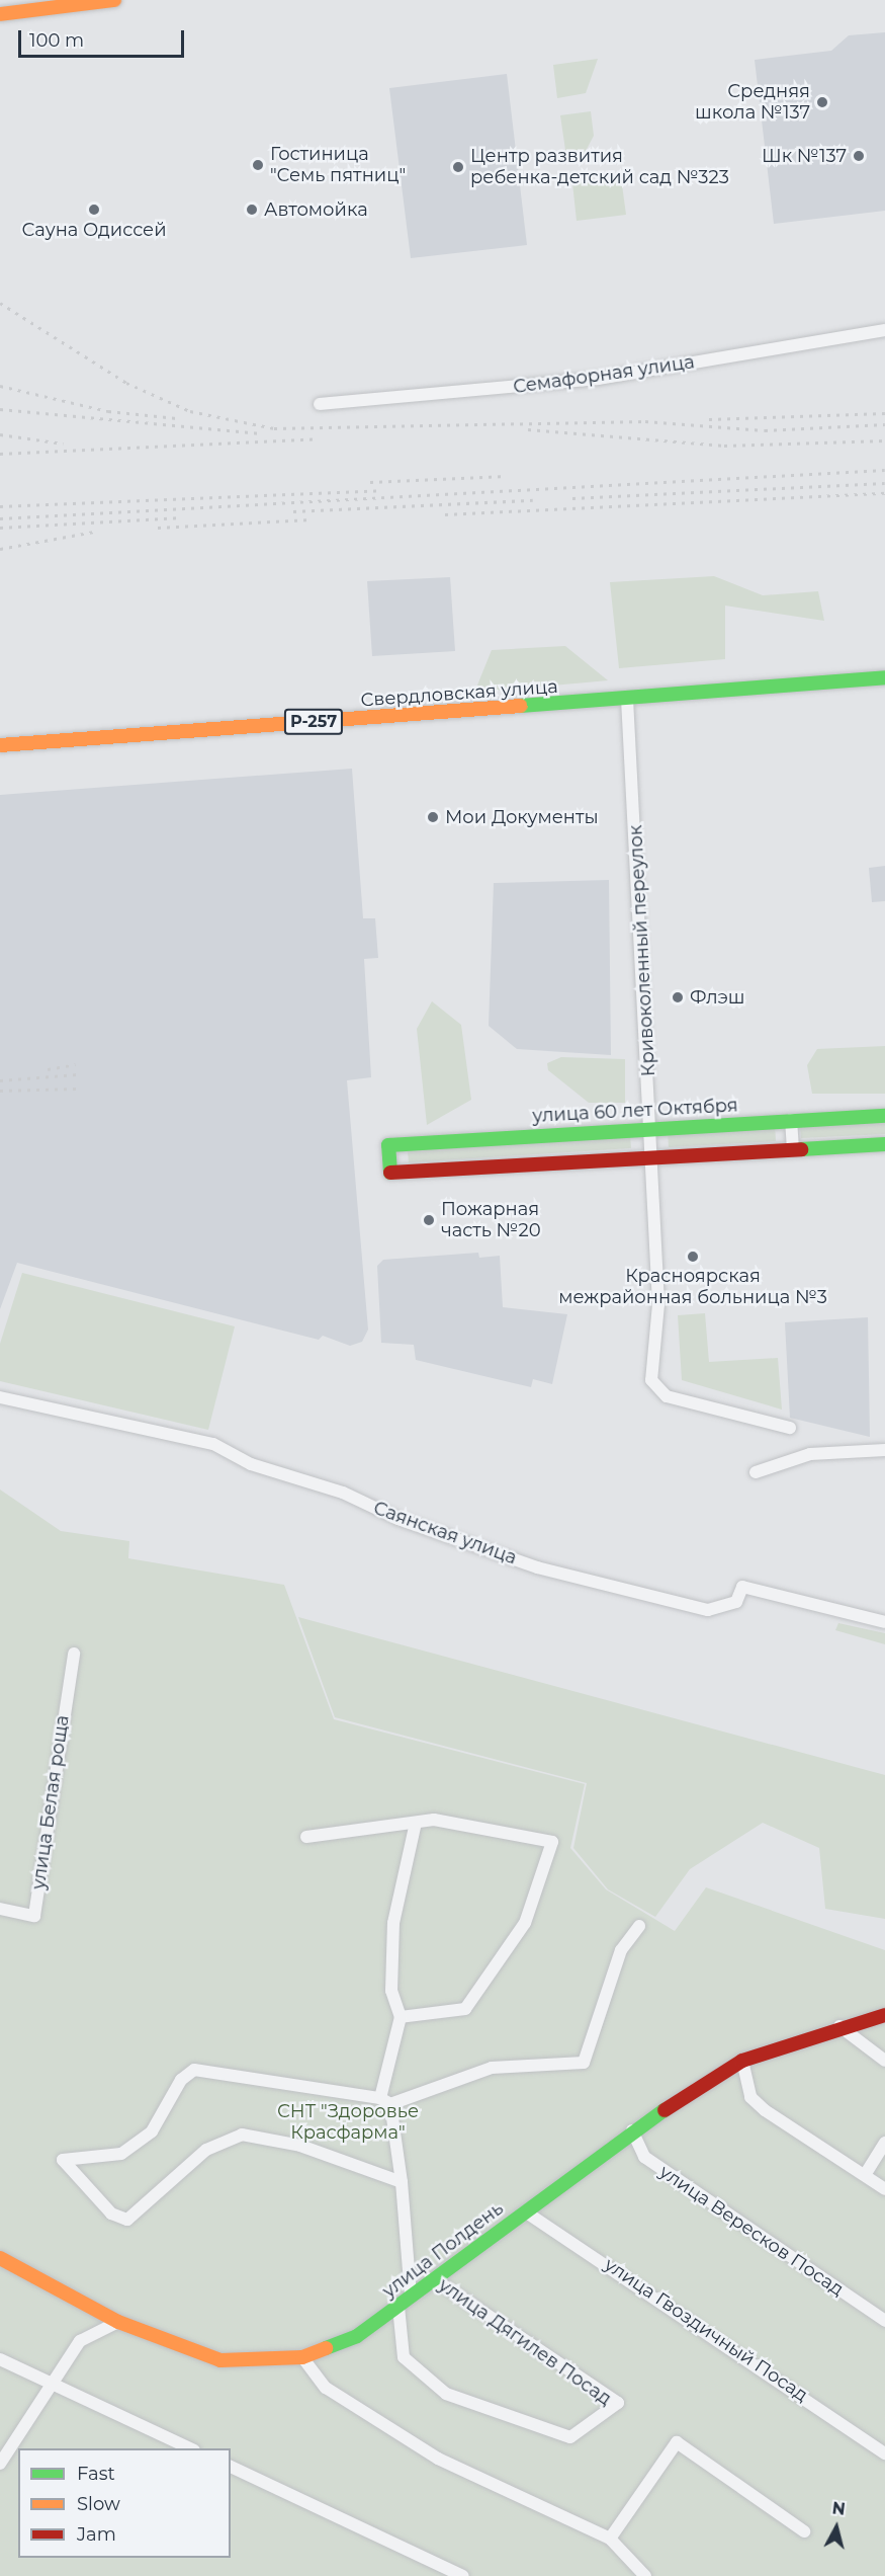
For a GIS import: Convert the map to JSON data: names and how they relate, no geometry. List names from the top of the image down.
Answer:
{
  "streets": {
    "main road": [
      "Свердловская улица",
      "Р-257",
      "улица 60 лет Октября",
      "улица Полдень"
    ],
    "street": [
      "Семафорная улица",
      "Кривоколенный переулок",
      "Саянская улица",
      "улица Белая роща",
      "улица Вересков Посад",
      "улица Гвоздичный Посад",
      "улица Дягилев Посад"
    ]
  },
  "crossings": [
    ["Свердловская улица", "Кривоколенный переулок"],
    ["Кривоколенный переулок", "улица 60 лет Октября"],
    ["улица Вересков Посад", "улица Полдень"],
    ["улица Полдень", "улица Гвоздичный Посад"],
    ["улица Полдень", "улица Дягилев Посад"]
  ],
  "parks": ["СНТ \"Здоровье Красфарма\""],
  "places": [
    "Средняя школа №137",
    "Шк №137",
    "Гостиница \"Семь пятниц\"",
    "Центр развития ребенка-детский сад №323",
    "Сауна Одиссей",
    "Автомойка",
    "Мои Документы",
    "Флэш",
    "Пожарная часть №20",
    "Красноярская межрайонная больница №3"
  ],
  "legend": ["Fast", "Slow", "Jam"],
  "scale_bar": "100 m",
  "north": "top"
}
